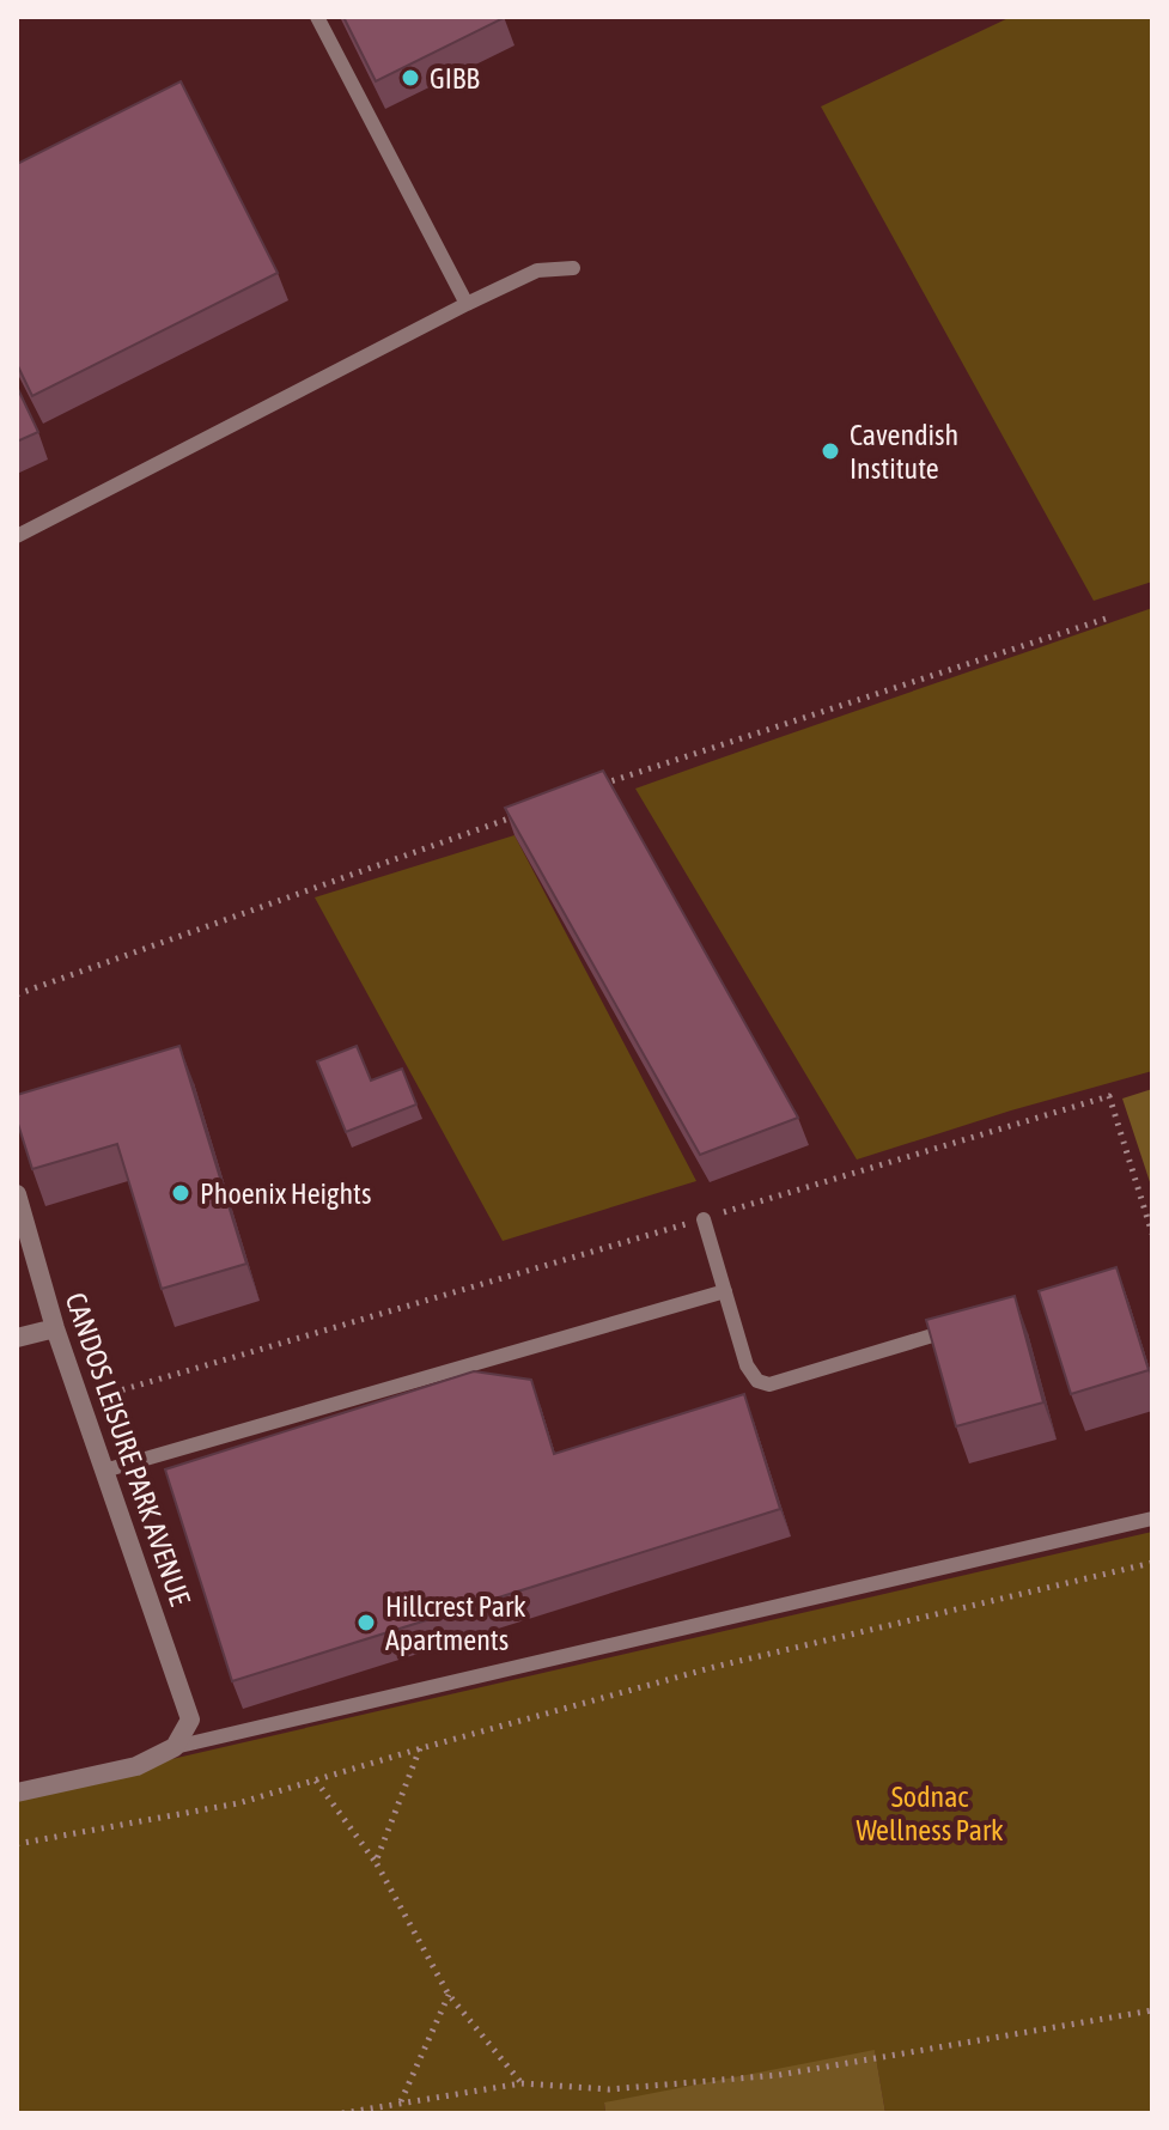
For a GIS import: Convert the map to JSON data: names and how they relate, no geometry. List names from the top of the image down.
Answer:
{
  "streets": {
    "street": ["CANDOS LEISURE PARK AVENUE"]
  },
  "parks": ["Sodnac Wellness Park"],
  "places": [
    "GIBB",
    "Cavendish Institute",
    "Phoenix Heights",
    "Hillcrest Park Apartments"
  ]
}
